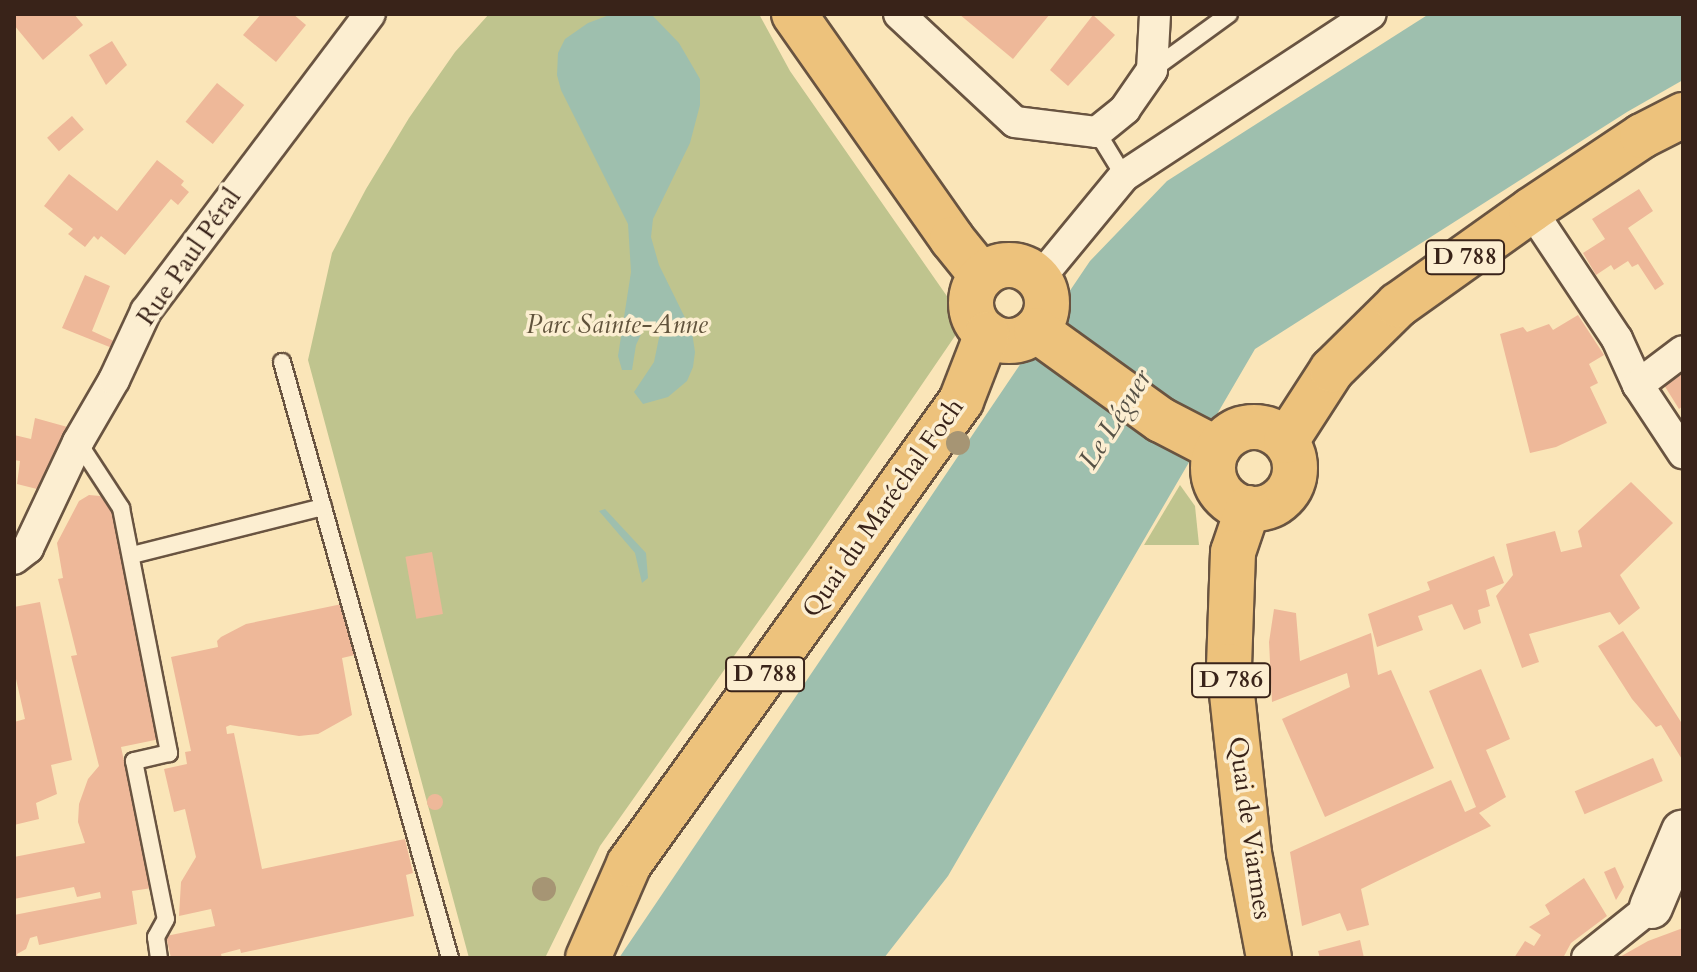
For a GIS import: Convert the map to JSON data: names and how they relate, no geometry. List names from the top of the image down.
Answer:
{
  "streets": {
    "main road": [
      "D 788",
      "Quai du Maréchal Foch",
      "D 786",
      "Quai de Viarmes"
    ],
    "street": ["Rue Paul Péral"]
  },
  "crossings": [
    ["D 788", "Quai de Viarmes"]
  ],
  "water": ["Le Léguer"],
  "parks": ["Parc Sainte-Anne"]
}
